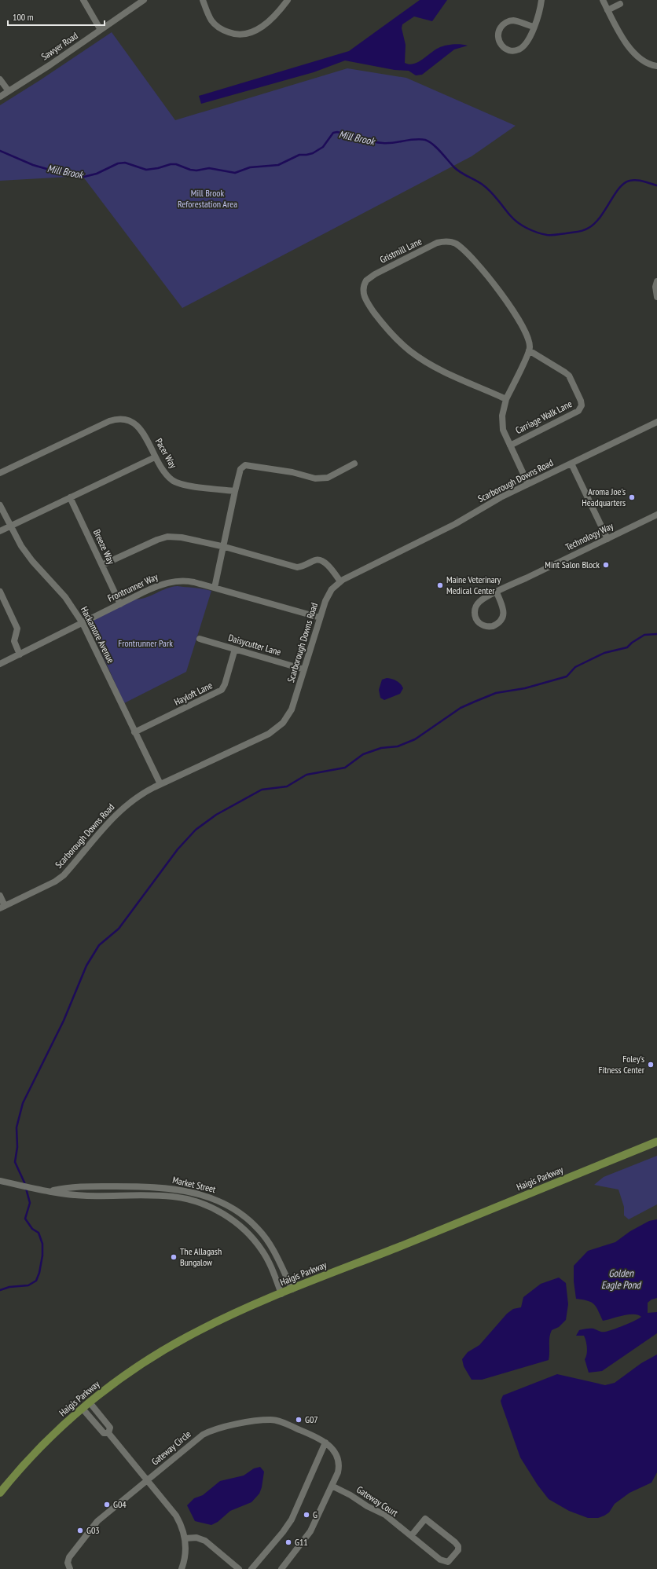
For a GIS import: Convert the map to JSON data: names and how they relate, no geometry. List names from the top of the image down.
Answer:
{
  "streets": {
    "main road": ["Haigis Parkway"],
    "street": [
      "Sawyer Road",
      "Gristmill Lane",
      "Carriage Walk Lane",
      "Pacer Way",
      "Scarborough Downs Road",
      "Technology Way",
      "Breeze Way",
      "Frontrunner Way",
      "Hackamore Avenue",
      "Daisycutter Lane",
      "Hayloft Lane",
      "Market Street",
      "Gateway Circle",
      "Gateway Court"
    ]
  },
  "crossings": [
    ["Gristmill Lane", "Carriage Walk Lane"],
    ["Scarborough Downs Road", "Frontrunner Way"],
    ["Scarborough Downs Road", "Hackamore Avenue"],
    ["Scarborough Downs Road", "Daisycutter Lane"],
    ["Breeze Way", "Frontrunner Way"],
    ["Frontrunner Way", "Hackamore Avenue"],
    ["Hackamore Avenue", "Hayloft Lane"],
    ["Daisycutter Lane", "Hayloft Lane"],
    ["Haigis Parkway", "Market Street"],
    ["Gateway Circle", "Gateway Court"]
  ],
  "water": ["Mill Brook", "Golden Eagle Pond"],
  "parks": ["Mill Brook Reforestation Area", "Frontrunner Park"],
  "places": [
    "Aroma Joe's Headquarters",
    "Mint Salon Block",
    "Maine Veterinary Medical Center",
    "Foley's Fitness Center",
    "The Allagash Bungalow",
    "G07",
    "G04",
    "G",
    "G03",
    "G11"
  ],
  "scale_bar": "100 m"
}
